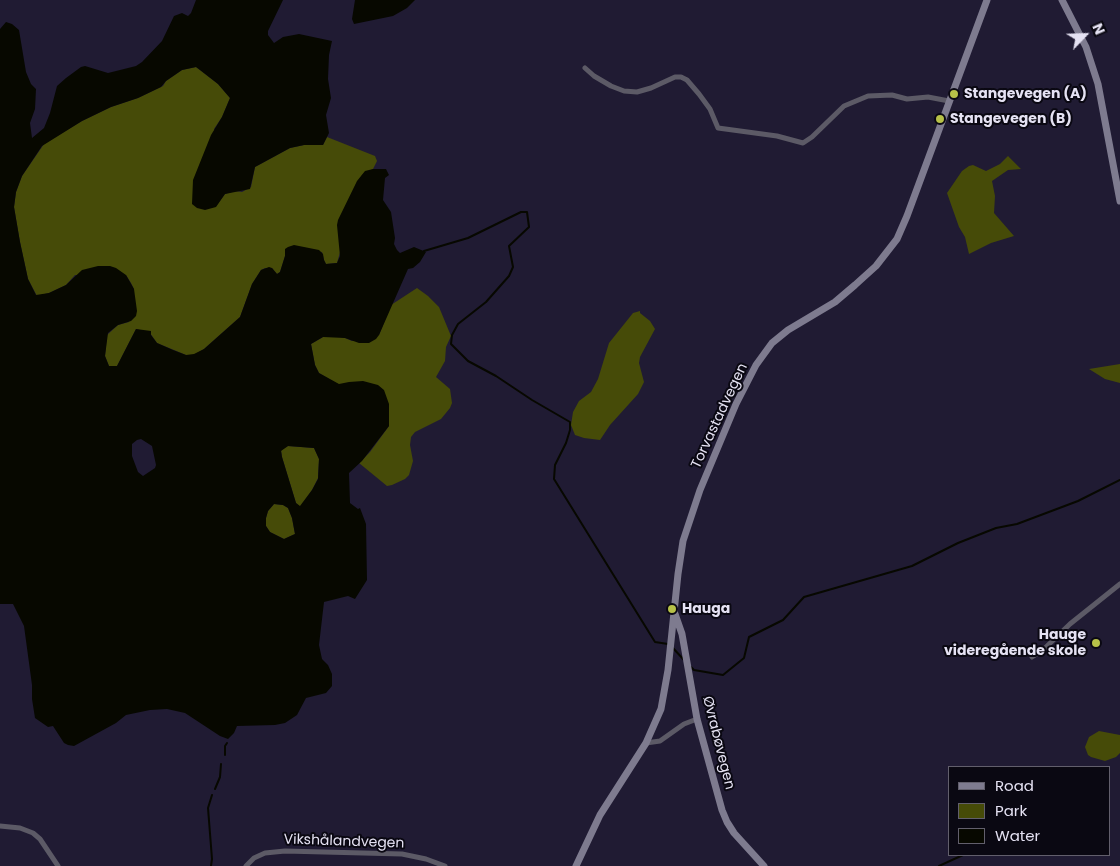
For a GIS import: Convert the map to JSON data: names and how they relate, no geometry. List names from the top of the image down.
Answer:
{
  "streets": {
    "main road": ["Torvastadvegen", "Øvrabøvegen"],
    "street": ["Vikshålandvegen"]
  },
  "crossings": [
    ["Torvastadvegen", "Øvrabøvegen"]
  ],
  "places": [
    "Stangevegen (A)",
    "Stangevegen (B)",
    "Hauga",
    "Hauge videregående skole"
  ],
  "legend": ["Road", "Park", "Water"],
  "north": "top right"
}
